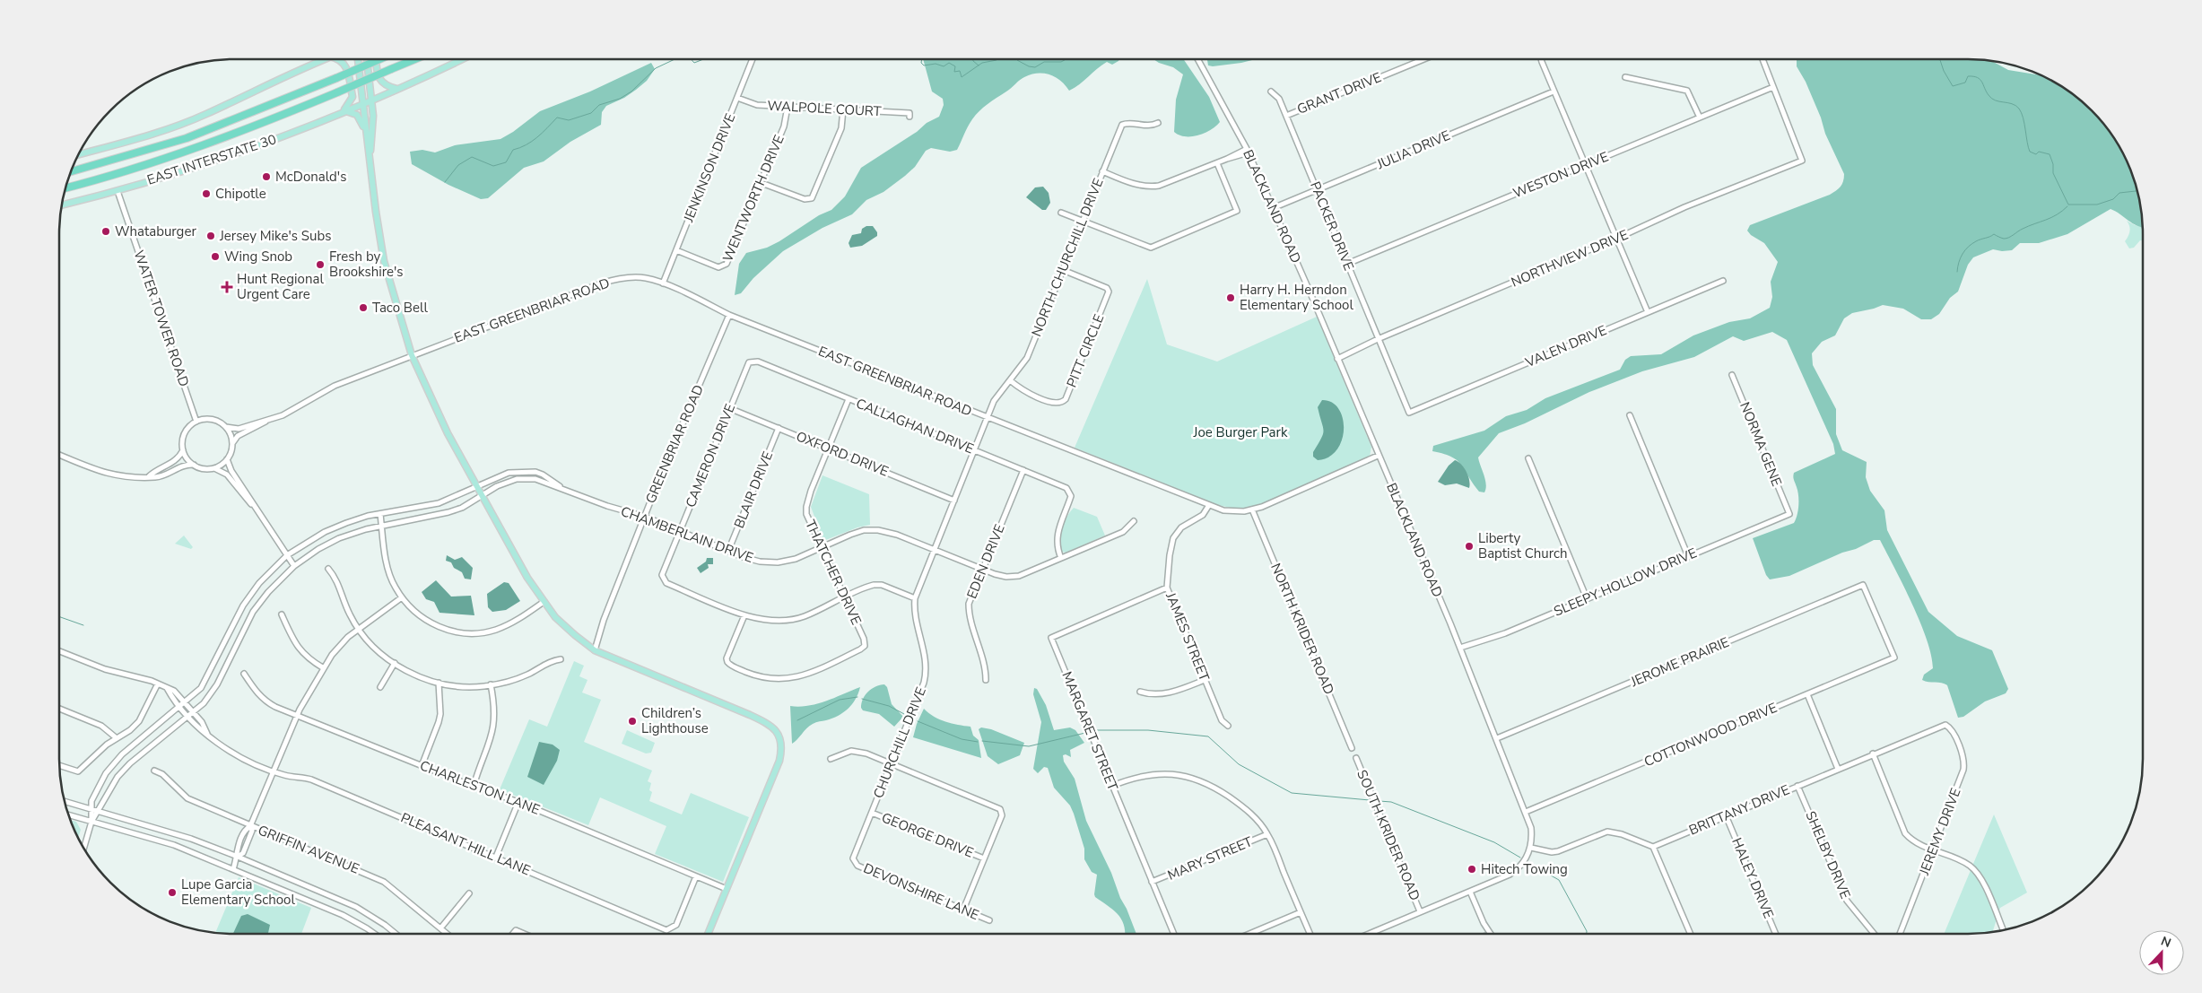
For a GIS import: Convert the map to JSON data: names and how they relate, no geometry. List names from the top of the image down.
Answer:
{
  "streets": {
    "main road": ["EAST INTERSTATE 30"],
    "street": [
      "GRANT DRIVE",
      "WALPOLE COURT",
      "JULIA DRIVE",
      "JENKINSON DRIVE",
      "WESTON DRIVE",
      "WENTWORTH DRIVE",
      "BLACKLAND ROAD",
      "PACKER DRIVE",
      "NORTH CHURCHILL DRIVE",
      "NORTHVIEW DRIVE",
      "EAST GREENBRIAR ROAD",
      "WATER TOWER ROAD",
      "VALEN DRIVE",
      "PITT CIRCLE",
      "CALLAGHAN DRIVE",
      "GREENBRIAR ROAD",
      "NORMA GENE",
      "OXFORD DRIVE",
      "CAMERON DRIVE",
      "BLAIR DRIVE",
      "CHAMBERLAIN DRIVE",
      "EDEN DRIVE",
      "THATCHER DRIVE",
      "SLEEPY HOLLOW DRIVE",
      "NORTH KRIDER ROAD",
      "JAMES STREET",
      "JEROME PRAIRIE",
      "MARGARET STREET",
      "COTTONWOOD DRIVE",
      "CHURCHILL DRIVE",
      "CHARLESTON LANE",
      "BRITTANY DRIVE",
      "JEREMY DRIVE",
      "GEORGE DRIVE",
      "SOUTH KRIDER ROAD",
      "PLEASANT HILL LANE",
      "GRIFFIN AVENUE",
      "SHELBY DRIVE",
      "MARY STREET",
      "HALEY DRIVE",
      "DEVONSHIRE LANE"
    ]
  },
  "crossings": [
    ["GRANT DRIVE", "PACKER DRIVE"],
    ["WALPOLE COURT", "JENKINSON DRIVE"],
    ["WALPOLE COURT", "WENTWORTH DRIVE"],
    ["JULIA DRIVE", "BLACKLAND ROAD"],
    ["JULIA DRIVE", "PACKER DRIVE"],
    ["EAST INTERSTATE 30", "WATER TOWER ROAD"],
    ["JENKINSON DRIVE", "WENTWORTH DRIVE"],
    ["JENKINSON DRIVE", "EAST GREENBRIAR ROAD"],
    ["WESTON DRIVE", "PACKER DRIVE"],
    ["WESTON DRIVE", "NORTHVIEW DRIVE"],
    ["BLACKLAND ROAD", "NORTHVIEW DRIVE"],
    ["BLACKLAND ROAD", "EAST GREENBRIAR ROAD"],
    ["BLACKLAND ROAD", "SLEEPY HOLLOW DRIVE"],
    ["BLACKLAND ROAD", "JEROME PRAIRIE"],
    ["BLACKLAND ROAD", "COTTONWOOD DRIVE"],
    ["PACKER DRIVE", "NORTHVIEW DRIVE"],
    ["PACKER DRIVE", "VALEN DRIVE"],
    ["NORTH CHURCHILL DRIVE", "EAST GREENBRIAR ROAD"],
    ["NORTH CHURCHILL DRIVE", "PITT CIRCLE"],
    ["NORTH CHURCHILL DRIVE", "CHURCHILL DRIVE"],
    ["EAST GREENBRIAR ROAD", "GREENBRIAR ROAD"],
    ["EAST GREENBRIAR ROAD", "NORTH KRIDER ROAD"],
    ["EAST GREENBRIAR ROAD", "JAMES STREET"],
    ["EAST GREENBRIAR ROAD", "CHURCHILL DRIVE"],
    ["CALLAGHAN DRIVE", "CAMERON DRIVE"],
    ["CALLAGHAN DRIVE", "CHAMBERLAIN DRIVE"],
    ["CALLAGHAN DRIVE", "EDEN DRIVE"],
    ["CALLAGHAN DRIVE", "THATCHER DRIVE"],
    ["CALLAGHAN DRIVE", "CHURCHILL DRIVE"],
    ["GREENBRIAR ROAD", "CHAMBERLAIN DRIVE"],
    ["NORMA GENE", "SLEEPY HOLLOW DRIVE"],
    ["OXFORD DRIVE", "CAMERON DRIVE"],
    ["OXFORD DRIVE", "BLAIR DRIVE"],
    ["OXFORD DRIVE", "THATCHER DRIVE"],
    ["OXFORD DRIVE", "CHURCHILL DRIVE"],
    ["CAMERON DRIVE", "CHAMBERLAIN DRIVE"],
    ["CAMERON DRIVE", "THATCHER DRIVE"],
    ["BLAIR DRIVE", "CHAMBERLAIN DRIVE"],
    ["CHAMBERLAIN DRIVE", "EDEN DRIVE"],
    ["CHAMBERLAIN DRIVE", "THATCHER DRIVE"],
    ["CHAMBERLAIN DRIVE", "CHURCHILL DRIVE"],
    ["CHAMBERLAIN DRIVE", "PLEASANT HILL LANE"],
    ["JAMES STREET", "MARGARET STREET"],
    ["JEROME PRAIRIE", "COTTONWOOD DRIVE"],
    ["MARGARET STREET", "MARY STREET"],
    ["CHURCHILL DRIVE", "GEORGE DRIVE"],
    ["CHURCHILL DRIVE", "DEVONSHIRE LANE"],
    ["CHARLESTON LANE", "PLEASANT HILL LANE"],
    ["BRITTANY DRIVE", "JEREMY DRIVE"],
    ["BRITTANY DRIVE", "SHELBY DRIVE"],
    ["BRITTANY DRIVE", "HALEY DRIVE"]
  ],
  "parks": ["Joe Burger Park"],
  "places": {
    "other": [
      "McDonald's",
      "Chipotle",
      "Whataburger",
      "Jersey Mike's Subs",
      "Wing Snob",
      "Fresh by Brookshire's",
      "Harry H. Herndon Elementary School",
      "Taco Bell",
      "Liberty Baptist Church",
      "Children’s Lighthouse",
      "Hitech Towing",
      "Lupe Garcia Elementary School"
    ],
    "health": ["Hunt Regional Urgent Care"]
  },
  "north": "top"
}
